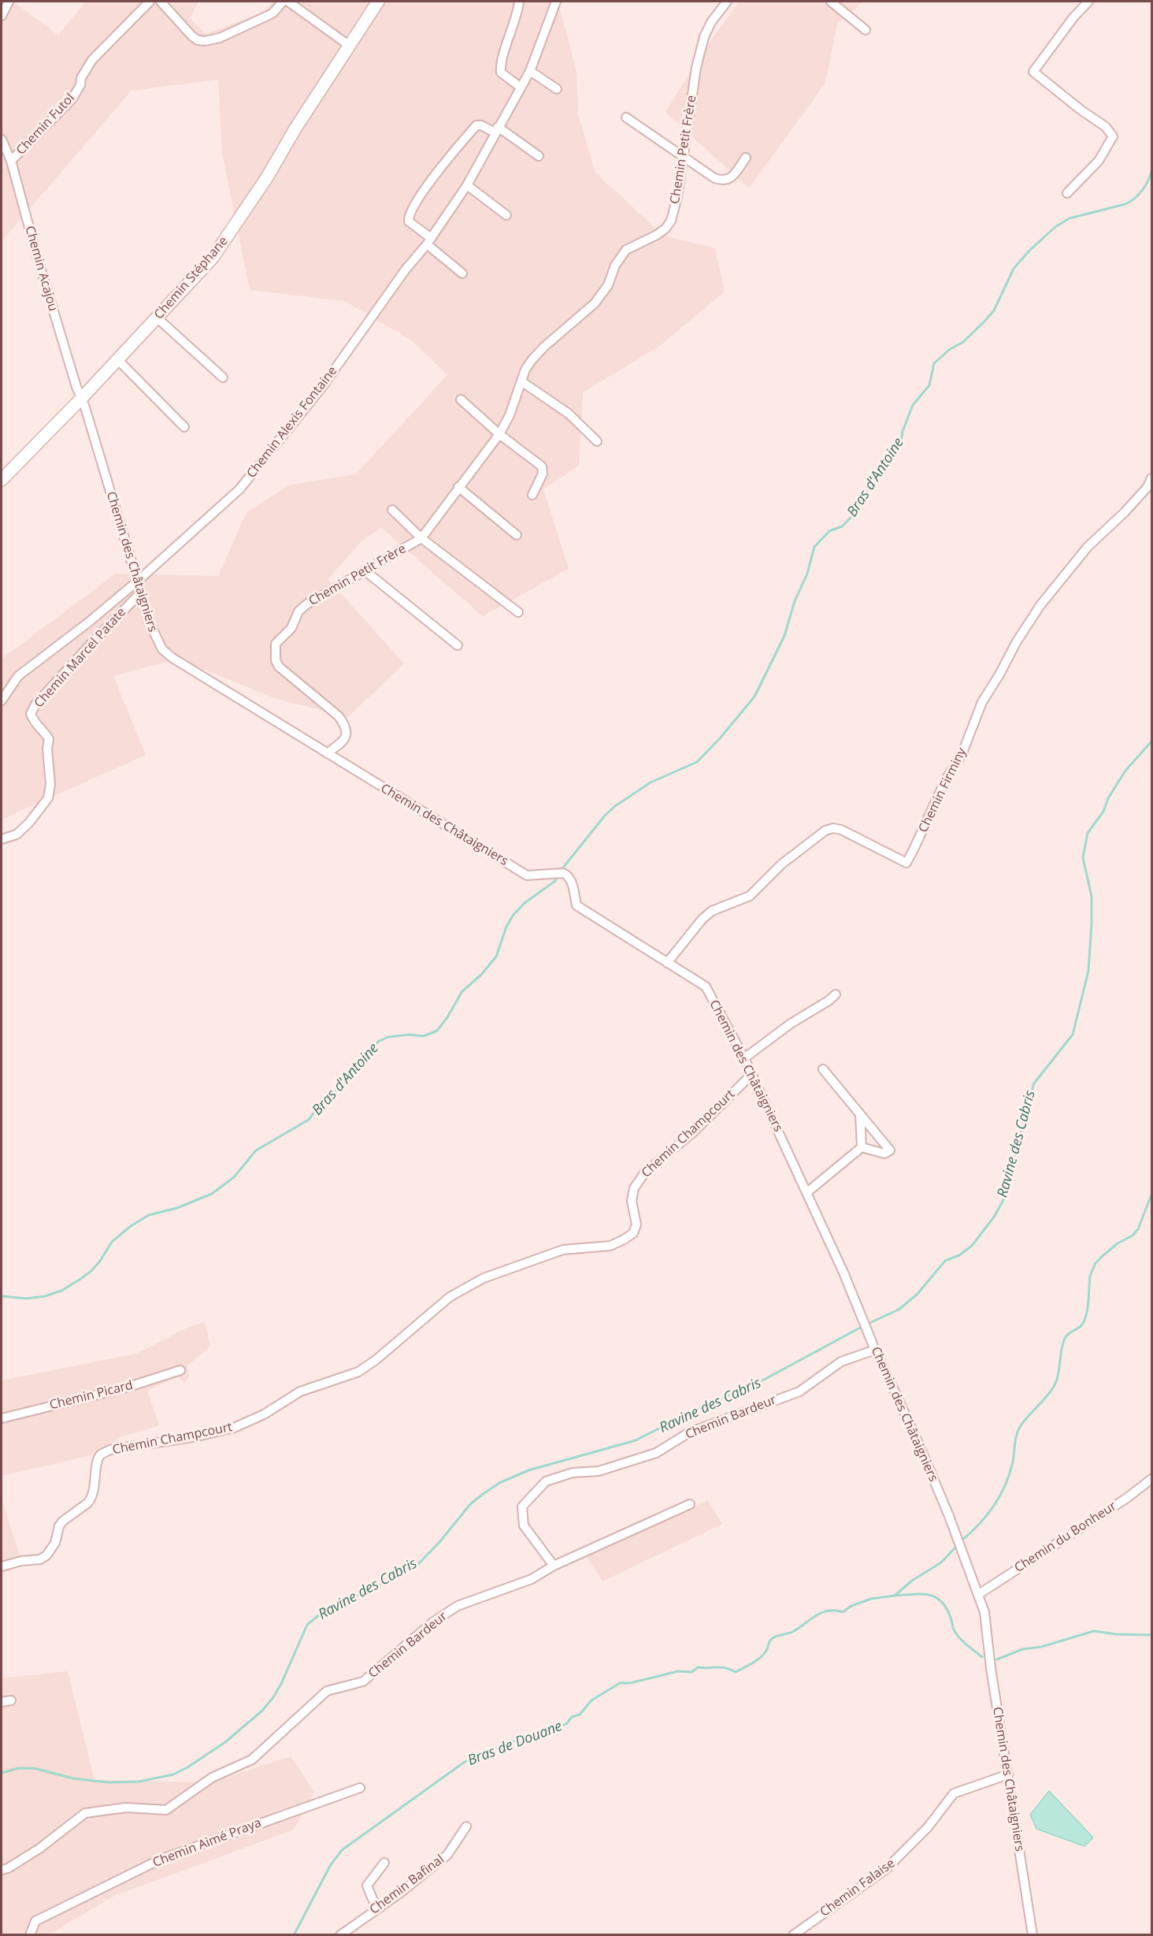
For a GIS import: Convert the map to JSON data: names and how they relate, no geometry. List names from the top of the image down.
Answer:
{
  "streets": {
    "main road": ["Chemin Stéphane"],
    "street": [
      "Chemin Futol",
      "Chemin Petit Frère",
      "Chemin Acajou",
      "Chemin Alexis Fontaine",
      "Chemin des Châtaigniers",
      "Chemin Marcel Patate",
      "Chemin Firminy",
      "Chemin Champcourt",
      "Chemin Picard",
      "Chemin Bardeur",
      "Chemin du Bonheur",
      "Chemin Aimé Praya",
      "Chemin Bafinal",
      "Chemin Falaise"
    ]
  },
  "crossings": [
    ["Chemin Futol", "Chemin Acajou"],
    ["Chemin Petit Frère", "Chemin des Châtaigniers"],
    ["Chemin Acajou", "Chemin Stéphane"],
    ["Chemin Acajou", "Chemin des Châtaigniers"],
    ["Chemin Stéphane", "Chemin des Châtaigniers"],
    ["Chemin Alexis Fontaine", "Chemin des Châtaigniers"],
    ["Chemin des Châtaigniers", "Chemin Marcel Patate"],
    ["Chemin des Châtaigniers", "Chemin Firminy"],
    ["Chemin des Châtaigniers", "Chemin Champcourt"],
    ["Chemin des Châtaigniers", "Chemin Bardeur"],
    ["Chemin des Châtaigniers", "Chemin du Bonheur"],
    ["Chemin des Châtaigniers", "Chemin Falaise"]
  ],
  "water": ["Bras d'Antoine", "Ravine des Cabris", "Bras de Douane"]
}
